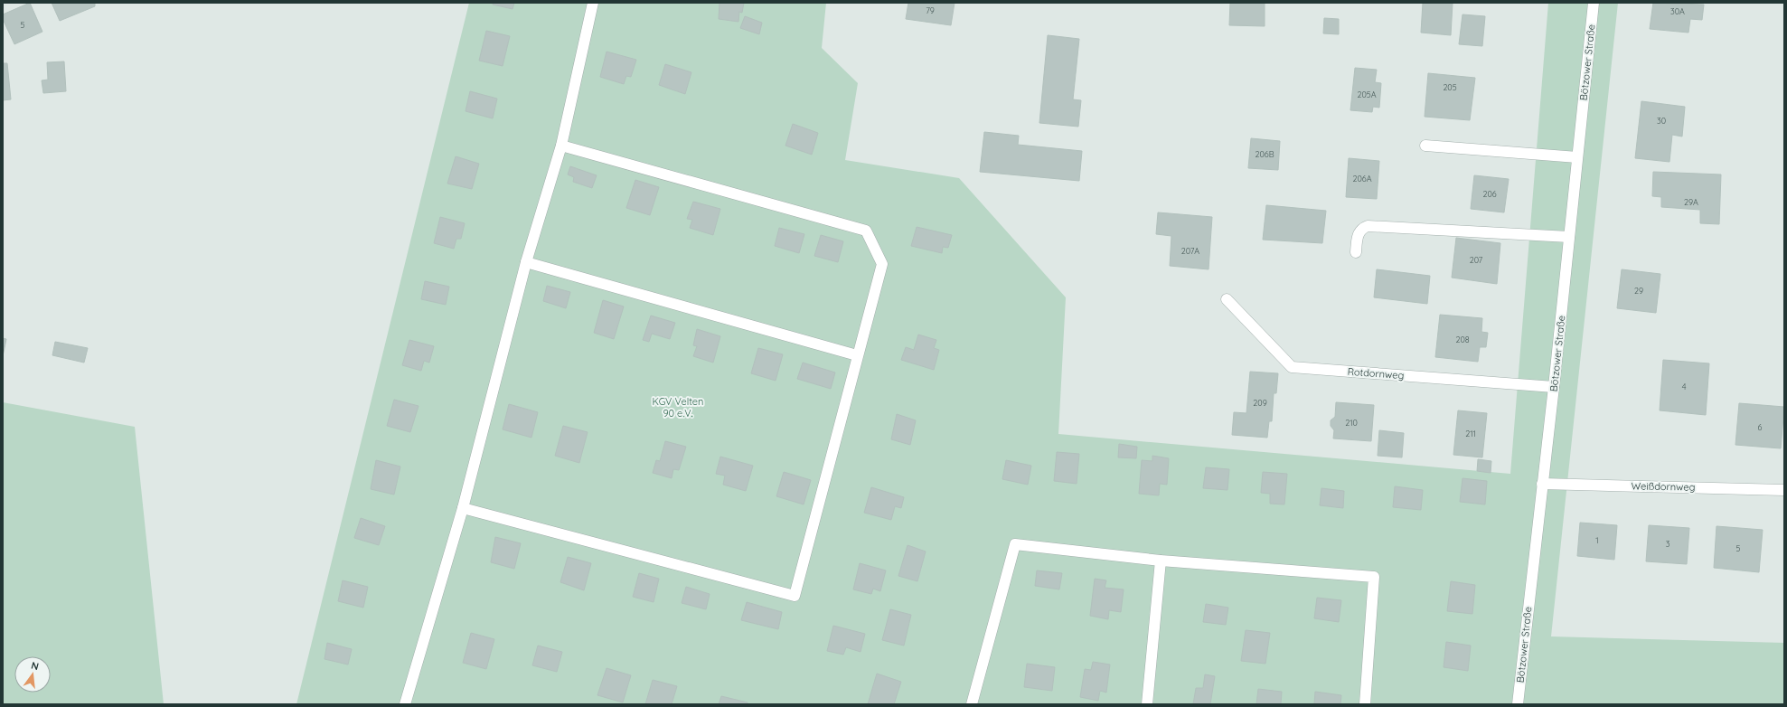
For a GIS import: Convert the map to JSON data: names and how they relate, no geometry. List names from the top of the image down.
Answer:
{
  "streets": {
    "street": ["Bötzower Straße", "Rotdornweg", "Weißdornweg"]
  },
  "crossings": [
    ["Bötzower Straße", "Rotdornweg"],
    ["Bötzower Straße", "Weißdornweg"]
  ],
  "parks": ["KGV Velten 90 e.V."],
  "house_numbers": [
    "79",
    "30A",
    "5",
    "205",
    "205A",
    "30",
    "206B",
    "206A",
    "206",
    "29A",
    "207A",
    "207",
    "29",
    "208",
    "4",
    "209",
    "210",
    "6",
    "211",
    "1",
    "3",
    "5"
  ],
  "north": "top"
}
